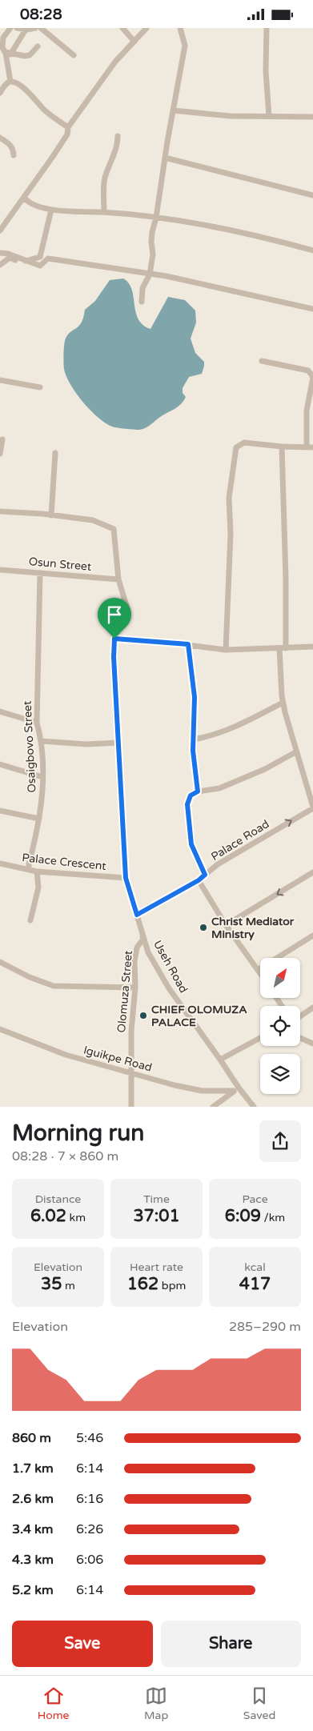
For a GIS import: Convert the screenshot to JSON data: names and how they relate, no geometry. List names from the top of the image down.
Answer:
{
  "streets": {
    "street": [
      "Osun Street",
      "Osaigbovo Street",
      "Palace Road",
      "Palace Crescent",
      "Useh Road",
      "Olomuza Street",
      "Iguikpe Road"
    ]
  },
  "crossings": [
    ["Osun Street", "Osaigbovo Street"],
    ["Osun Street", "Useh Road"],
    ["Osaigbovo Street", "Palace Crescent"],
    ["Palace Road", "Useh Road"],
    ["Palace Road", "Olomuza Street"],
    ["Palace Crescent", "Useh Road"],
    ["Useh Road", "Olomuza Street"],
    ["Useh Road", "Iguikpe Road"],
    ["Olomuza Street", "Iguikpe Road"]
  ],
  "one_way": ["Palace Road"],
  "places": ["Christ Mediator Ministry", "CHIEF OLOMUZA PALACE"],
  "north": "top right",
  "page": {
    "status": "08:28",
    "heading": ["Morning run", "08:28 · 7 × 860 m"],
    "stats": [
      ["Distance", "6.02 km"],
      ["Time", "37:01"],
      ["Pace", "6:09 /km"],
      ["Elevation", "35 m"],
      ["Heart rate", "162 bpm"],
      ["kcal", "417"]
    ],
    "chart": ["Elevation", "285–290 m"],
    "list": [
      {
        "name": "860 m",
        "note": "5:46"
      },
      {
        "name": "1.7 km",
        "note": "6:14"
      },
      {
        "name": "2.6 km",
        "note": "6:16"
      },
      {
        "name": "3.4 km",
        "note": "6:26"
      },
      {
        "name": "4.3 km",
        "note": "6:06"
      },
      {
        "name": "5.2 km",
        "note": "6:14"
      }
    ],
    "buttons": ["Save", "Share"],
    "tabs": ["Home", "Map", "Saved"]
  }
}
